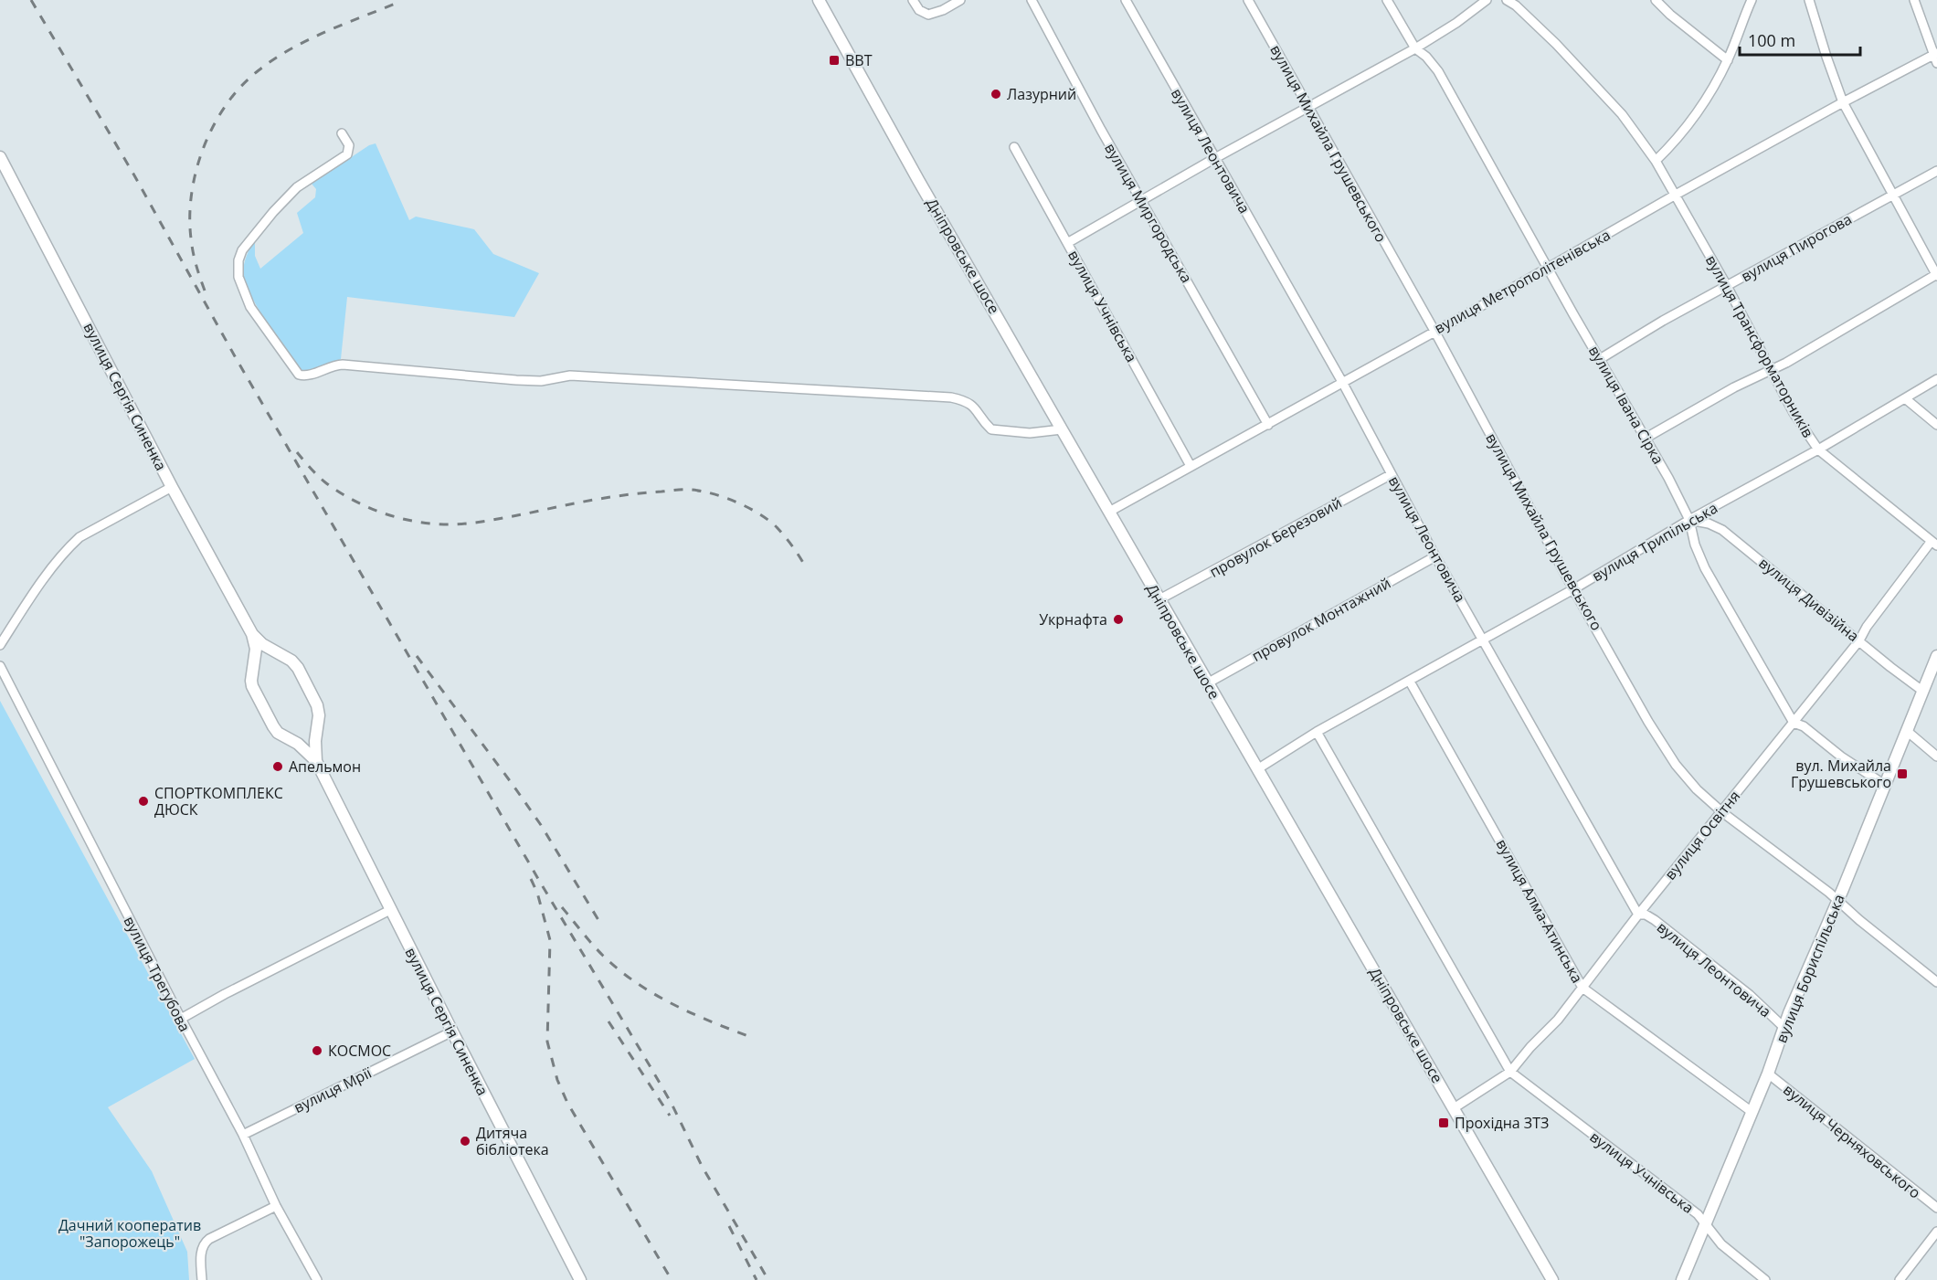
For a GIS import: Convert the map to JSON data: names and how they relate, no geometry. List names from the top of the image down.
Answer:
{
  "streets": {
    "street": [
      "вулиця Михайла Грушевського",
      "вулиця Леонтовича",
      "вулиця Миргородська",
      "вулиця Пирогова",
      "Дніпровське шосе",
      "вулиця Метрополітенівська",
      "вулиця Учнівська",
      "вулиця Трансформаторників",
      "вулиця Сергія Синенка",
      "вулиця Івана Сірка",
      "провулок Березовий",
      "вулиця Трипільська",
      "вулиця Дивізійна",
      "провулок Монтажний",
      "вулиця Освітня",
      "вулиця Алма-Атинська",
      "вулиця Бориспільська",
      "вулиця Трегубова",
      "вулиця Мрії",
      "вулиця Черняховського"
    ]
  },
  "crossings": [
    ["вулиця Михайла Грушевського", "вулиця Метрополітенівська"],
    ["вулиця Михайла Грушевського", "вулиця Трипільська"],
    ["вулиця Михайла Грушевського", "вулиця Освітня"],
    ["вулиця Михайла Грушевського", "вулиця Бориспільська"],
    ["вулиця Леонтовича", "вулиця Метрополітенівська"],
    ["вулиця Леонтовича", "провулок Березовий"],
    ["вулиця Леонтовича", "вулиця Трипільська"],
    ["вулиця Леонтовича", "провулок Монтажний"],
    ["вулиця Леонтовича", "вулиця Освітня"],
    ["вулиця Леонтовича", "вулиця Бориспільська"],
    ["вулиця Миргородська", "вулиця Метрополітенівська"],
    ["вулиця Пирогова", "вулиця Трансформаторників"],
    ["вулиця Пирогова", "вулиця Івана Сірка"],
    ["Дніпровське шосе", "вулиця Метрополітенівська"],
    ["Дніпровське шосе", "провулок Березовий"],
    ["Дніпровське шосе", "вулиця Трипільська"],
    ["Дніпровське шосе", "провулок Монтажний"],
    ["Дніпровське шосе", "вулиця Освітня"],
    ["вулиця Метрополітенівська", "вулиця Учнівська"],
    ["вулиця Метрополітенівська", "вулиця Трансформаторників"],
    ["вулиця Метрополітенівська", "вулиця Івана Сірка"],
    ["вулиця Учнівська", "вулиця Освітня"],
    ["вулиця Учнівська", "вулиця Бориспільська"],
    ["вулиця Трансформаторників", "вулиця Трипільська"],
    ["вулиця Трансформаторників", "вулиця Освітня"],
    ["вулиця Сергія Синенка", "вулиця Мрії"],
    ["вулиця Івана Сірка", "вулиця Трипільська"],
    ["вулиця Івана Сірка", "вулиця Дивізійна"],
    ["вулиця Івана Сірка", "вулиця Освітня"],
    ["вулиця Івана Сірка", "вулиця Бориспільська"],
    ["вулиця Трипільська", "вулиця Дивізійна"],
    ["вулиця Трипільська", "вулиця Алма-Атинська"],
    ["вулиця Дивізійна", "вулиця Освітня"],
    ["вулиця Дивізійна", "вулиця Бориспільська"],
    ["вулиця Освітня", "вулиця Алма-Атинська"],
    ["вулиця Алма-Атинська", "вулиця Бориспільська"],
    ["вулиця Бориспільська", "вулиця Черняховського"],
    ["вулиця Трегубова", "вулиця Мрії"]
  ],
  "parks": ["Дачний кооператив \"Запорожець\""],
  "places": {
    "transit": ["ВВТ", "вул. Михайла Грушевського", "Прохідна ЗТЗ"],
    "other": [
      "Лазурний",
      "Укрнафта",
      "Апельмон",
      "СПОРТКОМПЛЕКС ДЮСК",
      "КОСМОС",
      "Дитяча бібліотека"
    ]
  },
  "scale_bar": "100 m"
}
